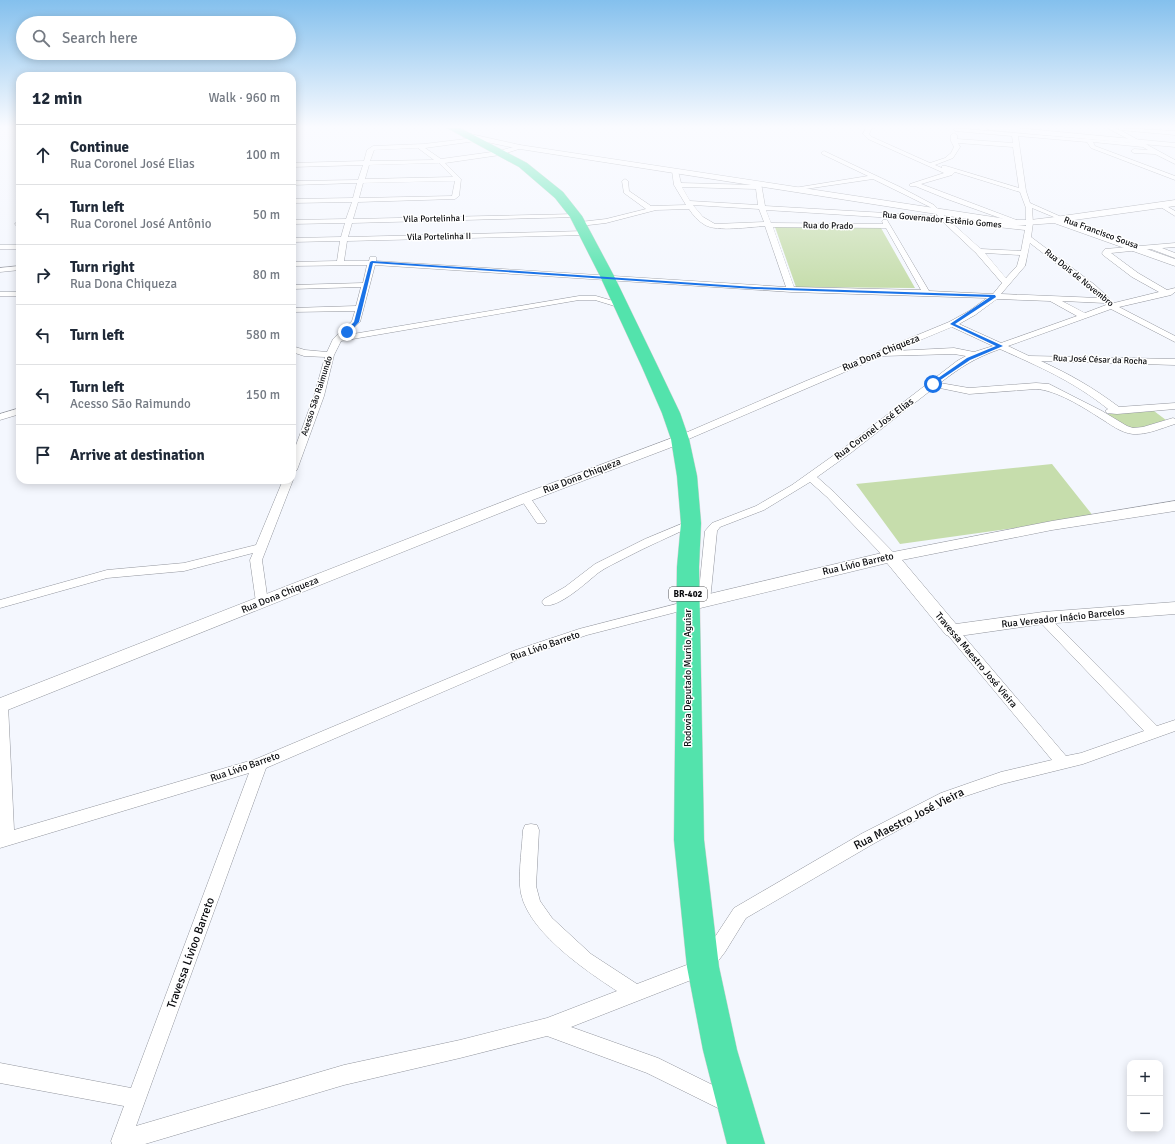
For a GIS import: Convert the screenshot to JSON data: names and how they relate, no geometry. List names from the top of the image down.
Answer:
{
  "streets": {
    "highway": ["BR-402", "Rodovia Deputado Murilo Aguiar"],
    "street": [
      "Vila Portelinha I",
      "Rua Governador Estênio Gomes",
      "Rua do Prado",
      "Rua Francisco Sousa",
      "Vila Portelinha II",
      "Rua Dois de Novembro",
      "Rua Dona Chiqueza",
      "Rua José César da Rocha",
      "Acesso São Raimundo",
      "Rua Coronel José Elias",
      "Rua Lívio Barreto",
      "Rua Vereador Inácio Barcelos",
      "Travessa Maestro José Vieira",
      "Rua Maestro José Vieira",
      "Travessa Lívioo Barreto"
    ]
  },
  "crossings": [
    ["Vila Portelinha I", "Rua Governador Estênio Gomes"],
    ["Vila Portelinha I", "Vila Portelinha II"],
    ["Vila Portelinha I", "Rodovia Deputado Murilo Aguiar"],
    ["Rua Governador Estênio Gomes", "Rua do Prado"],
    ["Rua Governador Estênio Gomes", "Vila Portelinha II"],
    ["Rua Governador Estênio Gomes", "Rodovia Deputado Murilo Aguiar"],
    ["Rua Francisco Sousa", "Rua Dona Chiqueza"],
    ["Vila Portelinha II", "Rodovia Deputado Murilo Aguiar"],
    ["Rua Dois de Novembro", "Rua Dona Chiqueza"],
    ["Rua Dois de Novembro", "Rua Coronel José Elias"],
    ["Rua Dona Chiqueza", "Rodovia Deputado Murilo Aguiar"],
    ["Rua Coronel José Elias", "Rua Lívio Barreto"],
    ["Rua Coronel José Elias", "Rodovia Deputado Murilo Aguiar"],
    ["Rua Lívio Barreto", "Travessa Maestro José Vieira"],
    ["Rua Lívio Barreto", "Rodovia Deputado Murilo Aguiar"],
    ["Rua Lívio Barreto", "Travessa Lívioo Barreto"],
    ["Rua Vereador Inácio Barcelos", "Travessa Maestro José Vieira"],
    ["Travessa Maestro José Vieira", "Rua Maestro José Vieira"],
    ["Rodovia Deputado Murilo Aguiar", "Rua Maestro José Vieira"]
  ],
  "page": {
    "search": "Search here",
    "heading": ["12 min", "Walk · 960 m"],
    "list": [
      ["Continue", "Rua Coronel José Elias", "100 m"],
      ["Turn left", "Rua Coronel José Antônio", "50 m"],
      ["Turn right", "Rua Dona Chiqueza", "80 m"],
      ["Turn left", "580 m"],
      ["Turn left", "Acesso São Raimundo", "150 m"],
      "Arrive at destination"
    ],
    "map_buttons": ["+", "−"]
  }
}
